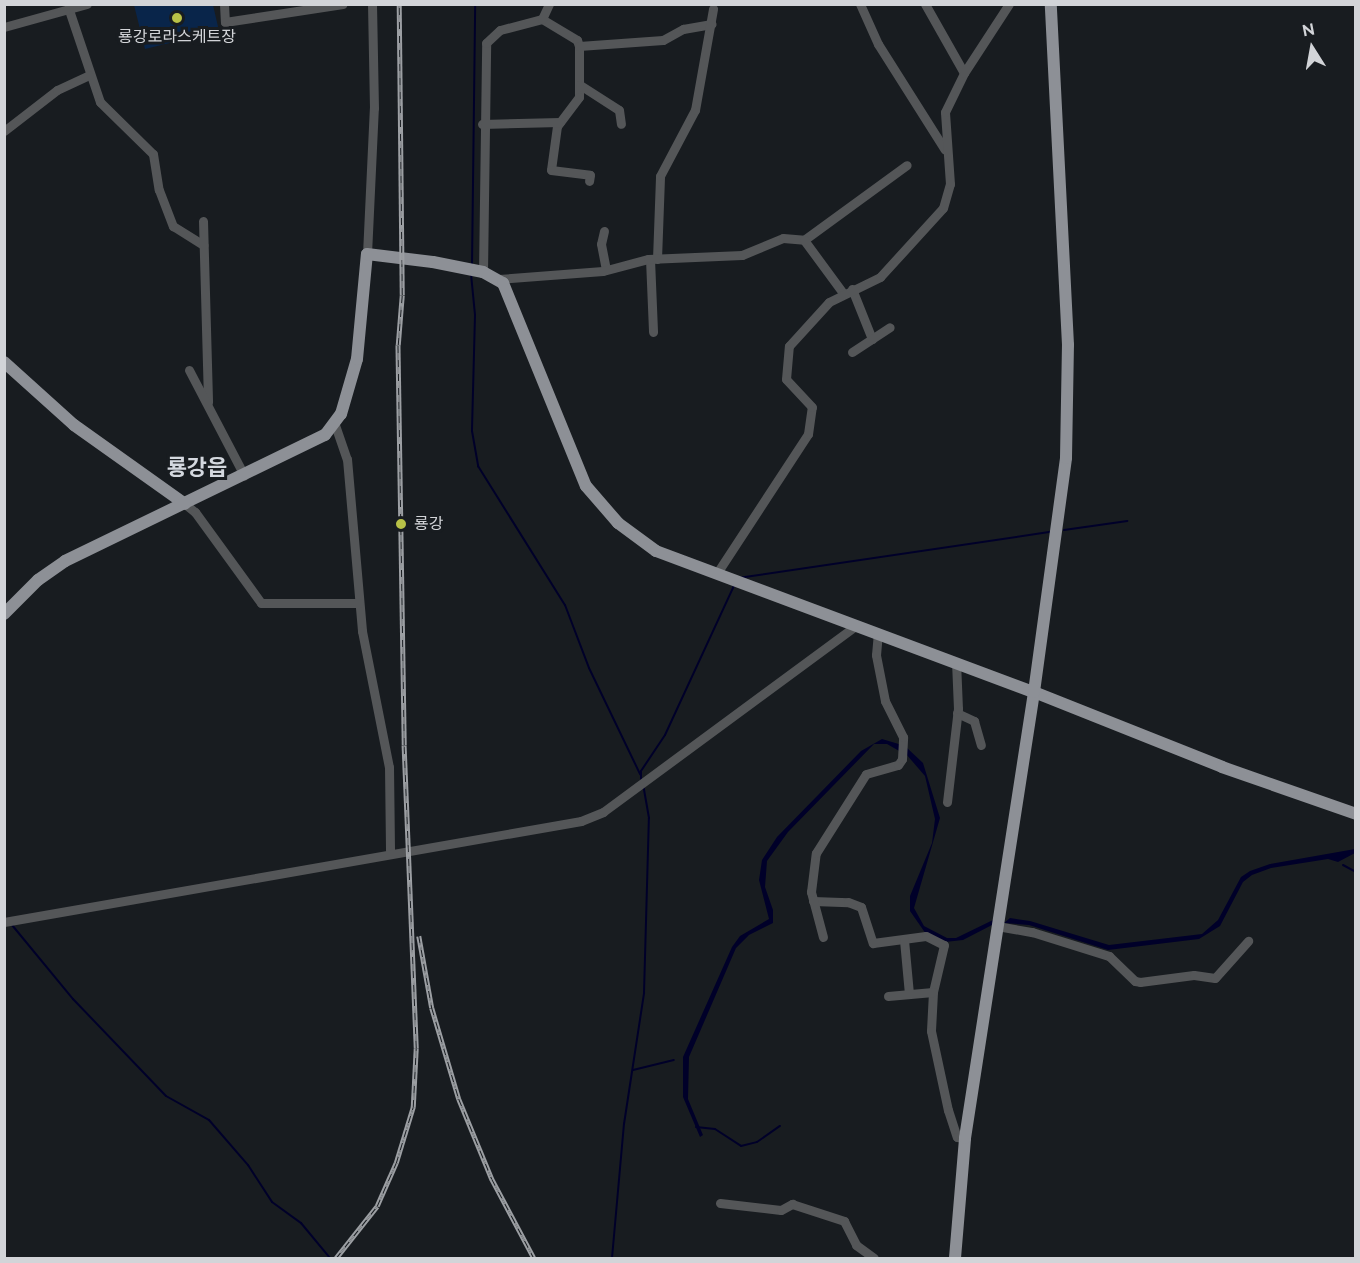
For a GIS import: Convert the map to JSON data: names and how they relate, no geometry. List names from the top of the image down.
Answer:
{
  "districts": ["룡강읍"],
  "places": ["룡강로라스케트장", "룡강"],
  "north": "top"
}
